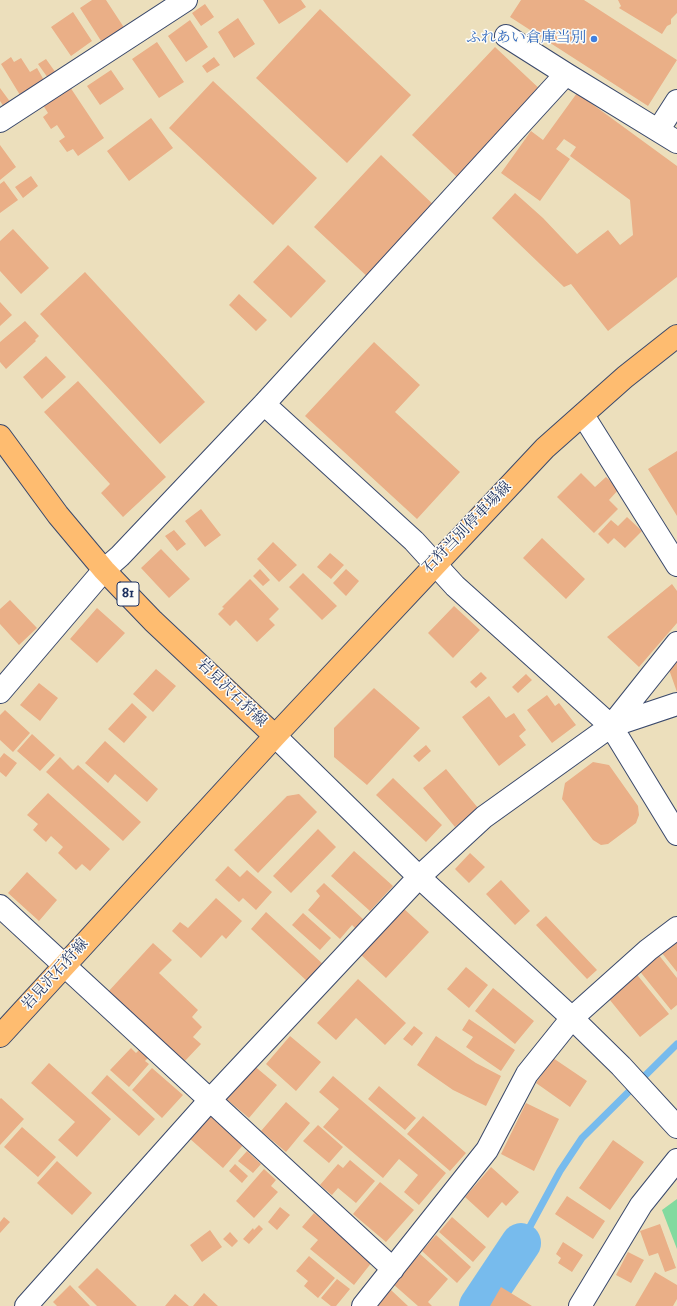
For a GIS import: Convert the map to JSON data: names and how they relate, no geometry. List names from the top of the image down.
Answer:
{
  "streets": {
    "main road": ["石狩当別停車場線", "81", "岩見沢石狩線"]
  },
  "crossings": [
    ["石狩当別停車場線", "岩見沢石狩線"]
  ],
  "places": ["ふれあい倉庫当別"]
}
